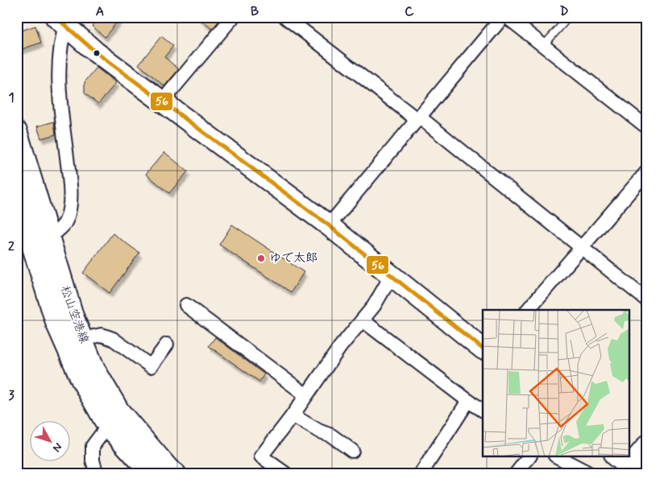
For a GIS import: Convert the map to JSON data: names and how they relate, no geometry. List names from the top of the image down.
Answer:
{
  "streets": {
    "main road": ["松山空港線"]
  },
  "places": ["ゆで太郎"],
  "lines": ["transit line 56"],
  "north": "bottom right",
  "grid": {
    "columns": [
      "A",
      "B",
      "C",
      "D"
    ],
    "rows": ["1", "2", "3"]
  }
}
